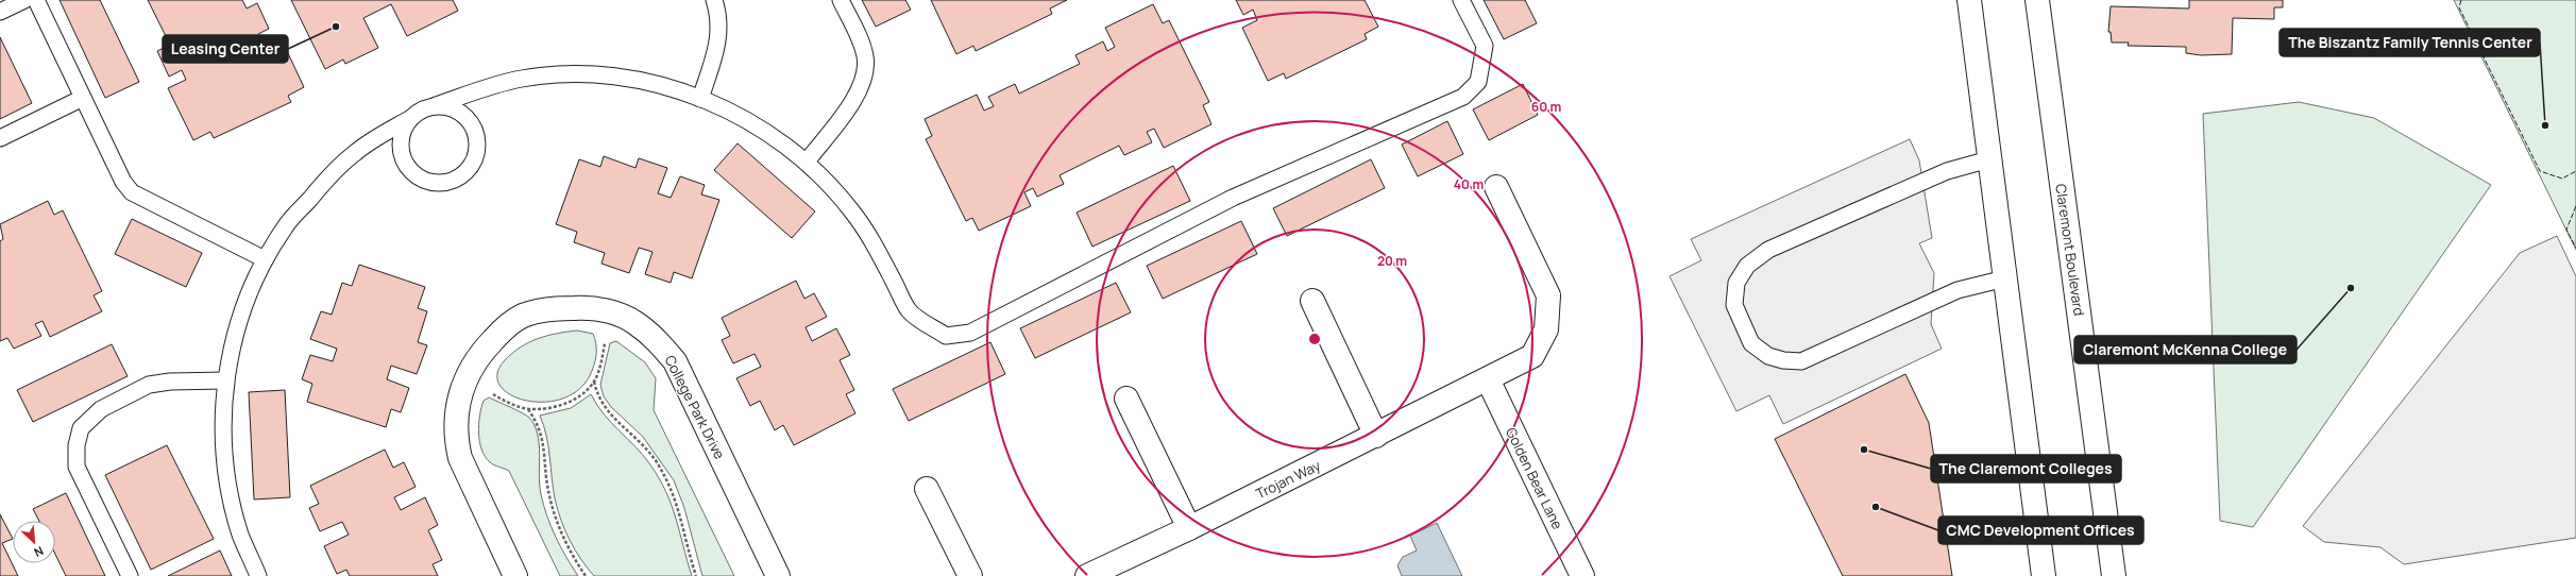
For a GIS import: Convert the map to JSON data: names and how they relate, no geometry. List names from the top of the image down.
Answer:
{
  "streets": {
    "street": [
      "Claremont Boulevard",
      "College Park Drive",
      "Golden Bear Lane",
      "Trojan Way"
    ]
  },
  "crossings": [
    ["Golden Bear Lane", "Trojan Way"]
  ],
  "places": [
    "Leasing Center",
    "The Biszantz Family Tennis Center",
    "Claremont McKenna College",
    "The Claremont Colleges",
    "CMC Development Offices"
  ],
  "north": "bottom right",
  "rings": ["60 m", "40 m", "20 m"]
}
